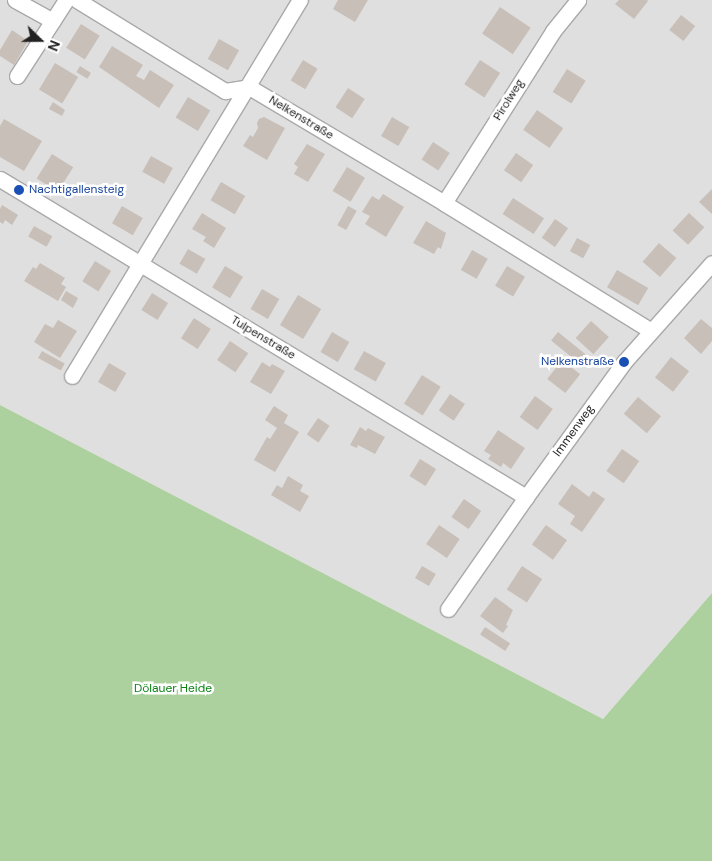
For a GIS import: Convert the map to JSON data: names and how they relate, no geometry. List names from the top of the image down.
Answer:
{
  "streets": {
    "street": [
      "Pirolweg",
      "Nelkenstraße",
      "Tulpenstraße",
      "Immenweg"
    ]
  },
  "crossings": [
    ["Pirolweg", "Nelkenstraße"],
    ["Nelkenstraße", "Immenweg"],
    ["Tulpenstraße", "Immenweg"]
  ],
  "parks": ["Dölauer Heide"],
  "places": ["Nachtigallensteig", "Nelkenstraße"],
  "north": "right"
}
